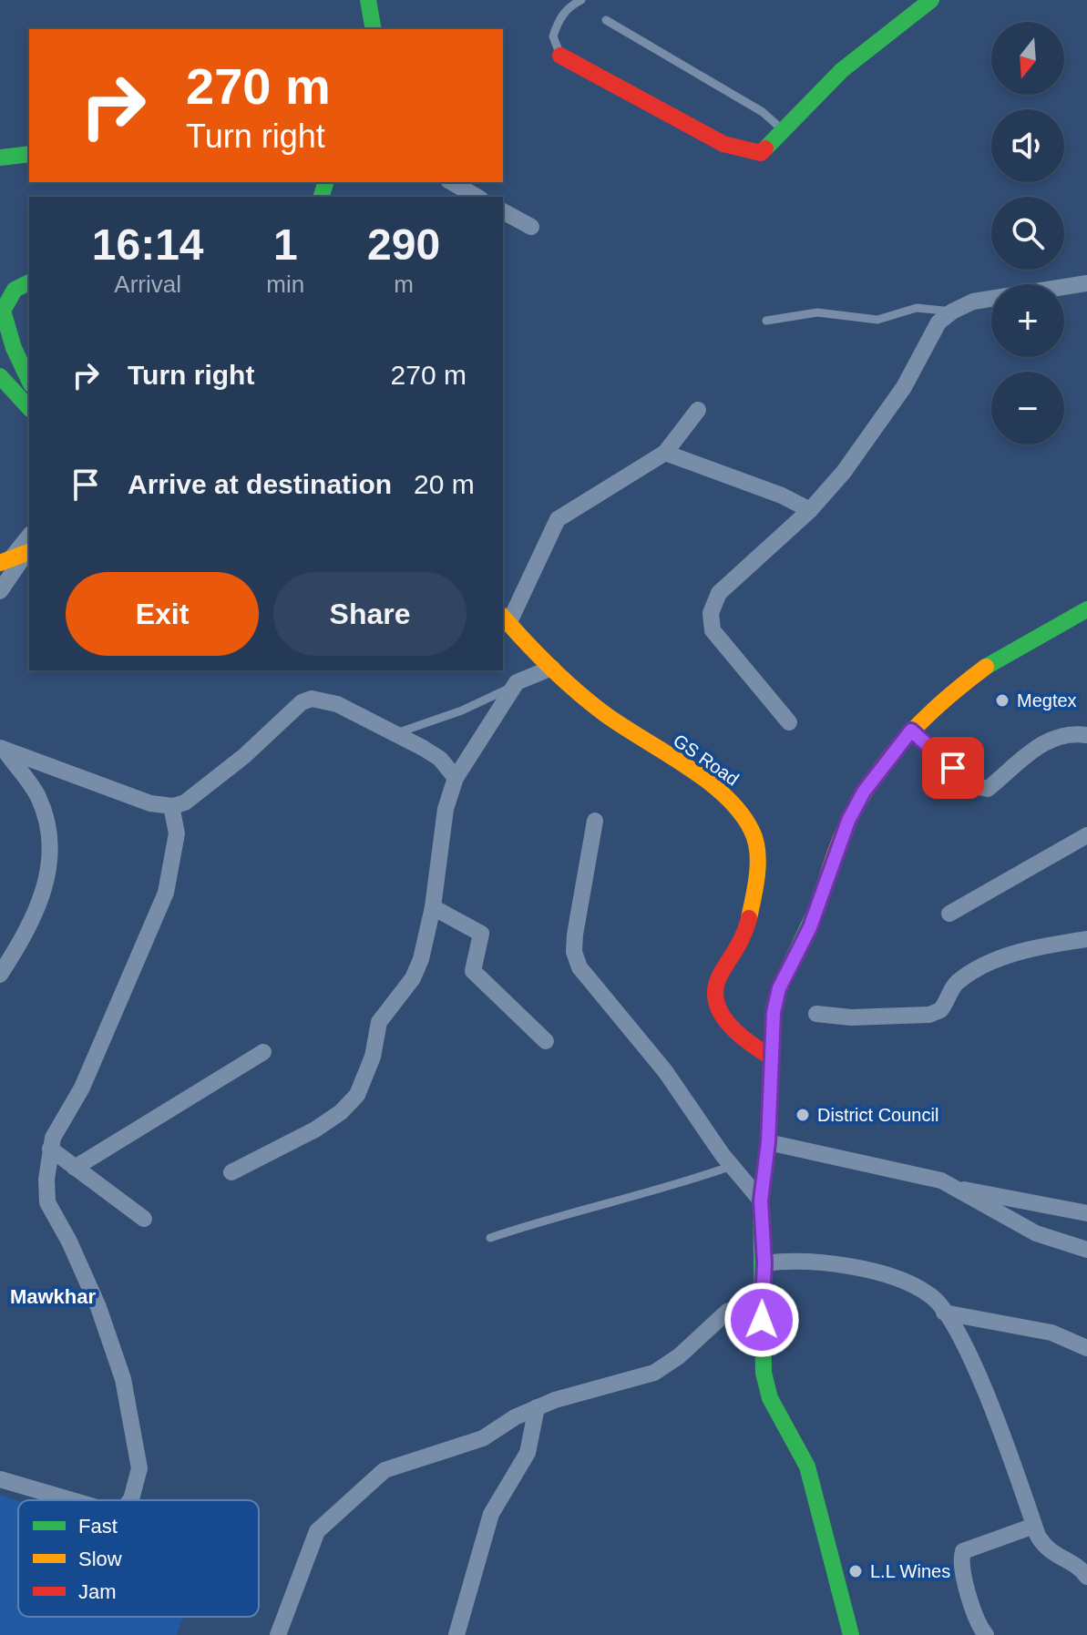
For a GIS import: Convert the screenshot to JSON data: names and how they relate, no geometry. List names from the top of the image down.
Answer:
{
  "streets": {
    "main road": ["GS Road"]
  },
  "districts": ["Mawkhar"],
  "places": ["Megtex", "District Council", "L.L Wines"],
  "legend": ["Fast", "Slow", "Jam"],
  "north": "bottom",
  "page": {
    "map_buttons": ["+", "−"],
    "turn": ["270 m", "Turn right"],
    "eta": [
      "16:14",
      "Arrival",
      "1",
      "min",
      "290",
      "m"
    ],
    "list": [
      {
        "name": "Turn right",
        "value": "270 m"
      },
      {
        "name": "Arrive at destination",
        "value": "20 m"
      }
    ],
    "buttons": ["Exit", "Share"]
  }
}
